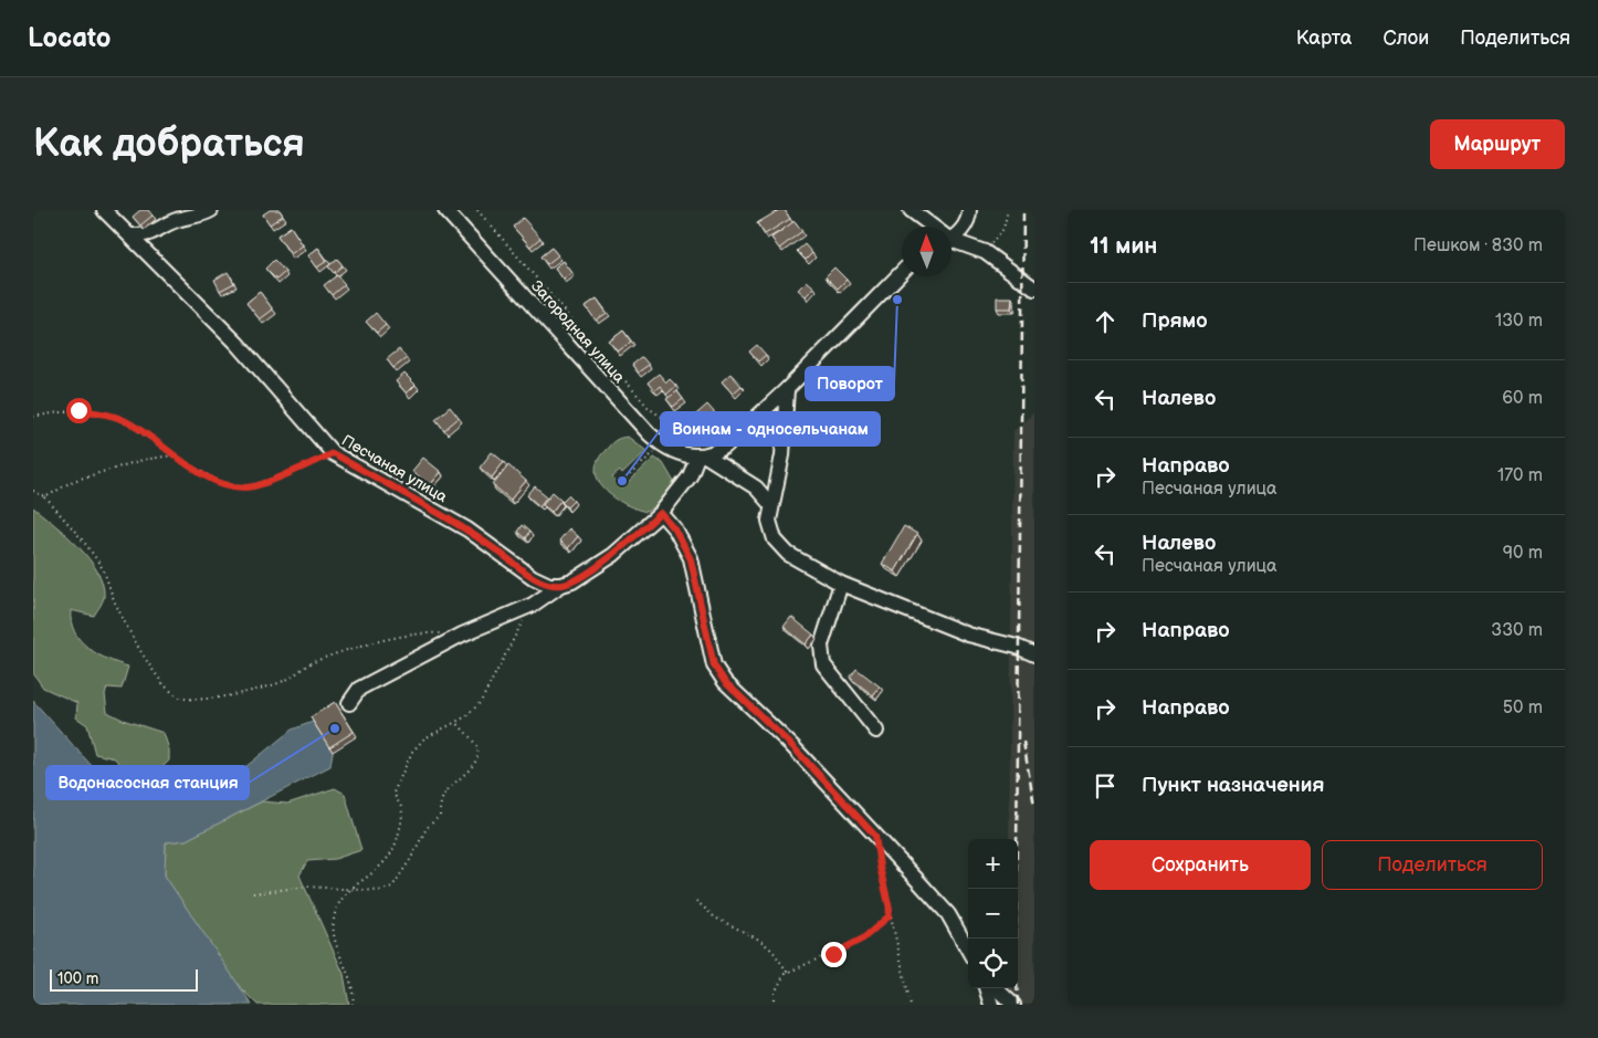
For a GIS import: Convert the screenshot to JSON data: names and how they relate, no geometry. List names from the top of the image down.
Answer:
{
  "streets": {
    "street": ["Загородная улица", "Песчаная улица"]
  },
  "places": ["Поворот", "Воинам - односельчанам", "Водонасосная станция"],
  "scale_bar": "100 m",
  "north": "top",
  "page": {
    "header": "Locato",
    "nav": ["Карта", "Слои", "Поделиться"],
    "buttons": [
      "Маршрут",
      ["Сохранить", "Поделиться"]
    ],
    "title": "Как добраться",
    "heading": ["11 мин", "Пешком · 830 m"],
    "list": [
      ["Прямо", "130 m"],
      ["Налево", "60 m"],
      ["Направо", "Песчаная улица", "170 m"],
      ["Налево", "Песчаная улица", "90 m"],
      ["Направо", "330 m"],
      ["Направо", "50 m"],
      "Пункт назначения"
    ],
    "map_buttons": ["+", "−"],
    "scale": "100 m"
  }
}
